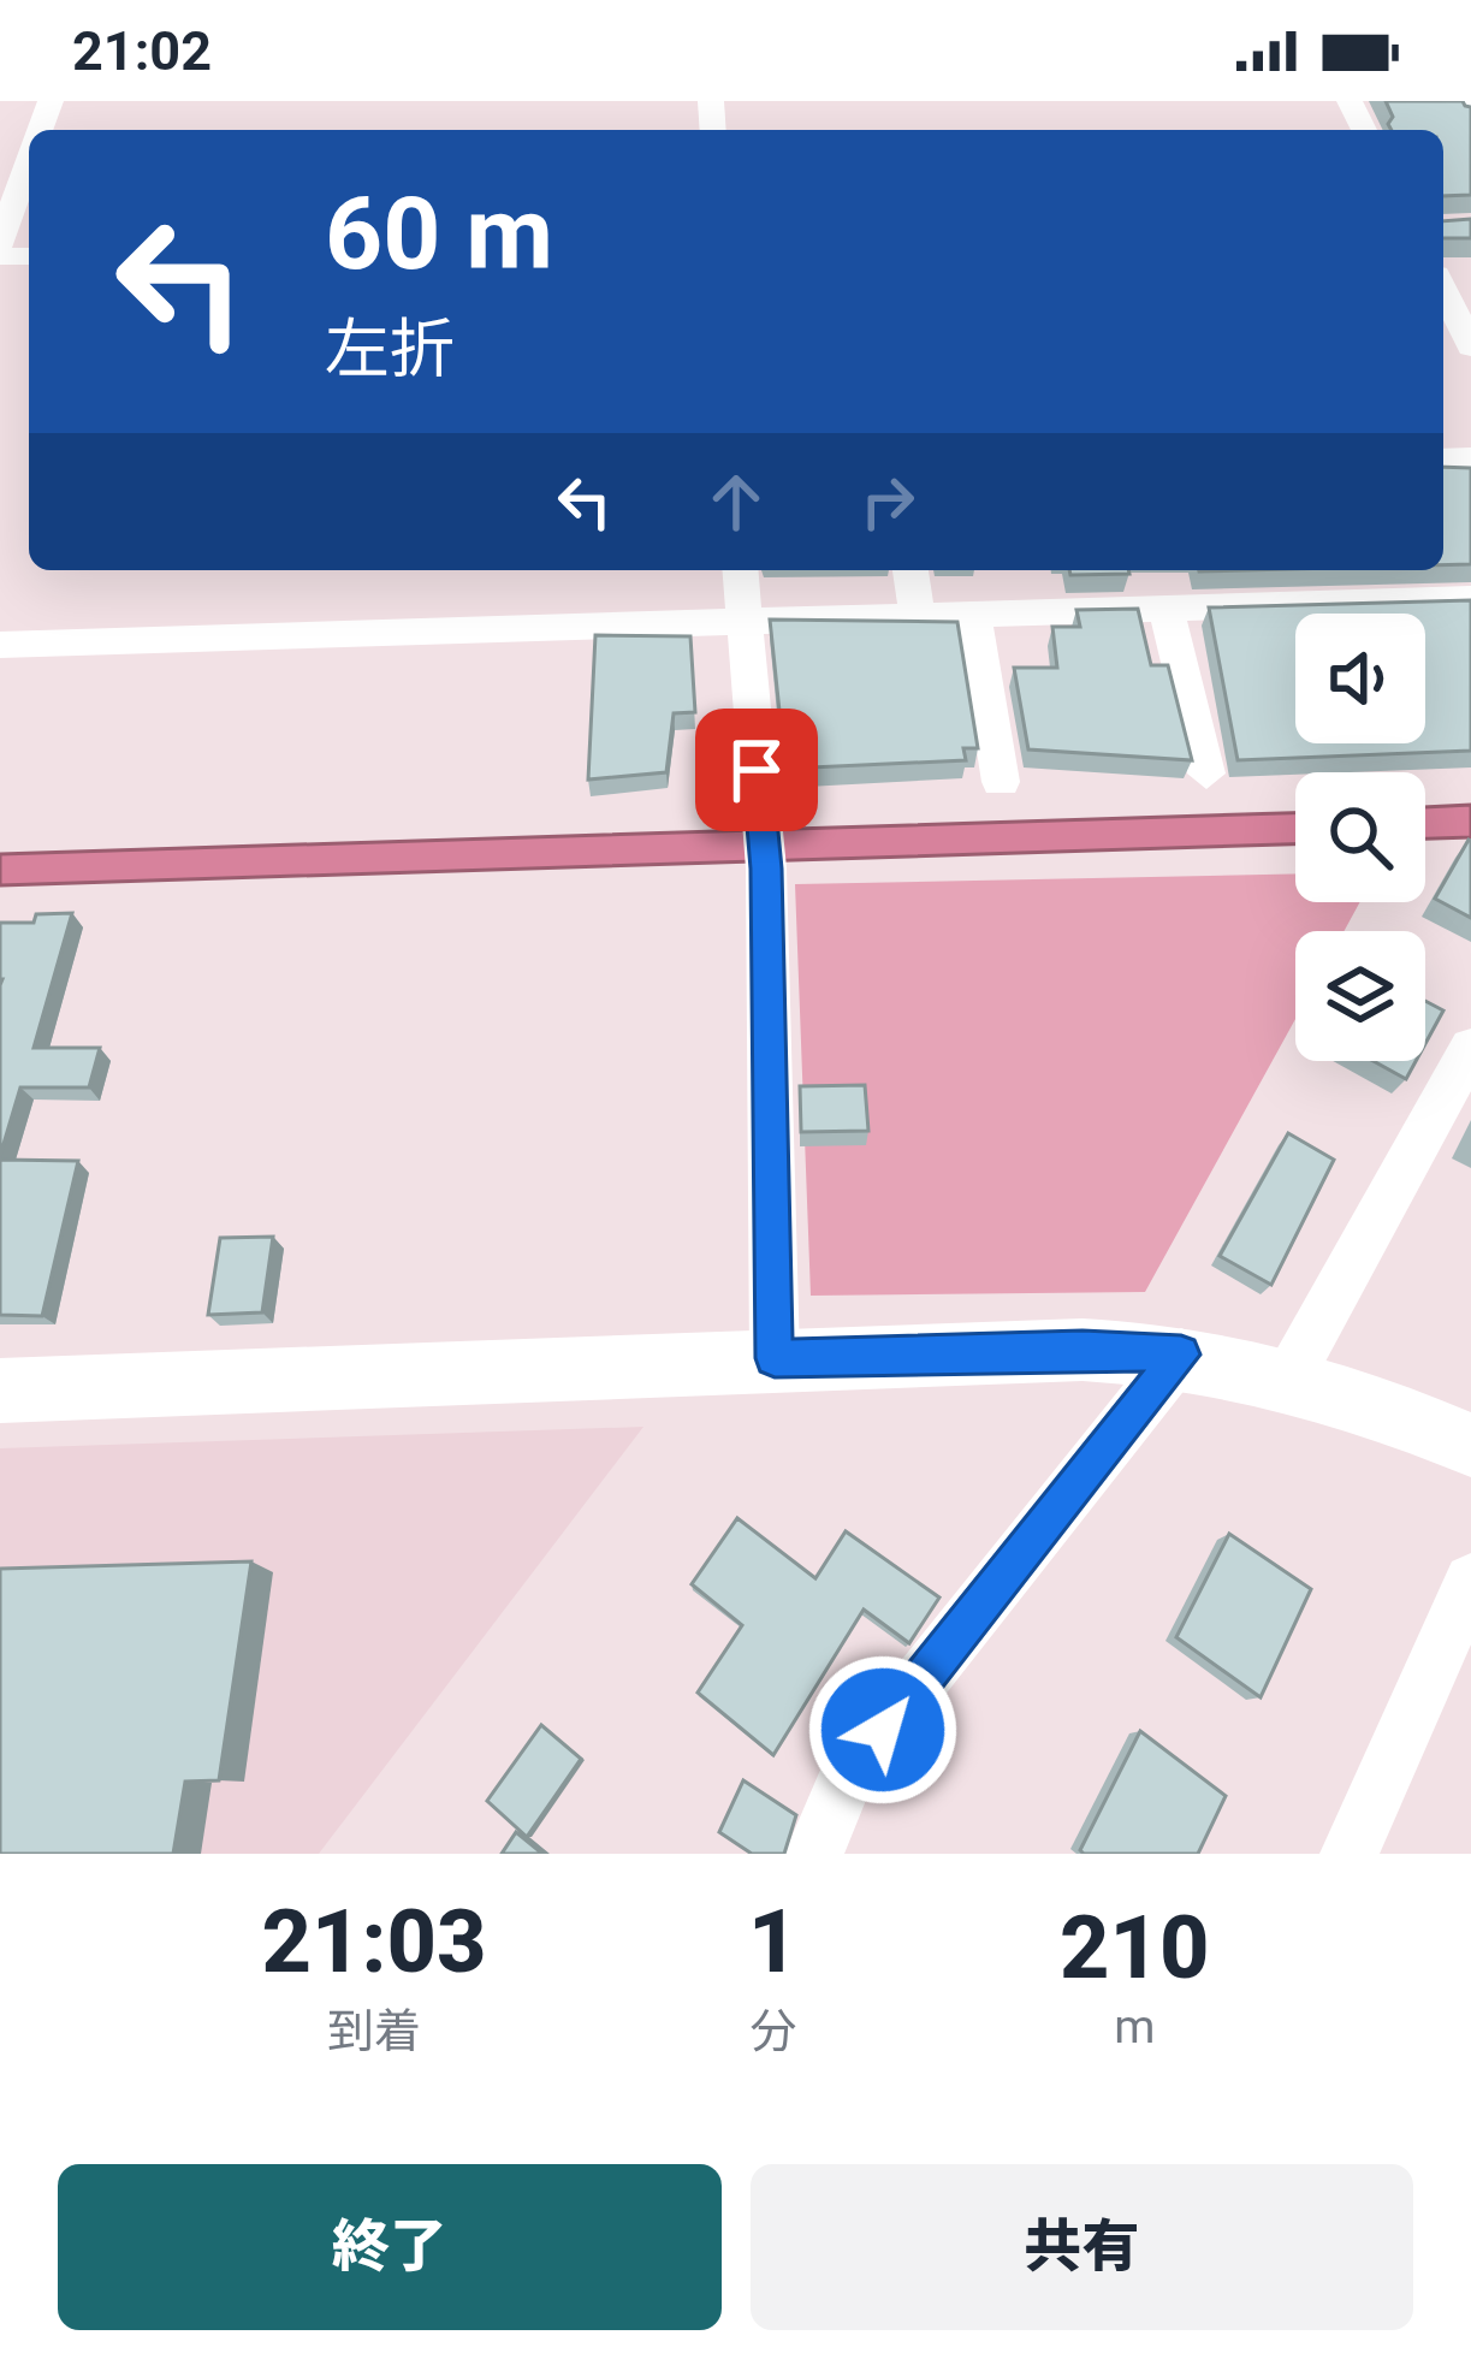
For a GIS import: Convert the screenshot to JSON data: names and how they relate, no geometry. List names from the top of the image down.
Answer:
{
  "page": {
    "status": "21:02",
    "turn": ["60 m", "左折"],
    "eta": [
      "21:03",
      "到着",
      "1",
      "分",
      "210",
      "m"
    ],
    "buttons": ["終了", "共有"]
  }
}
